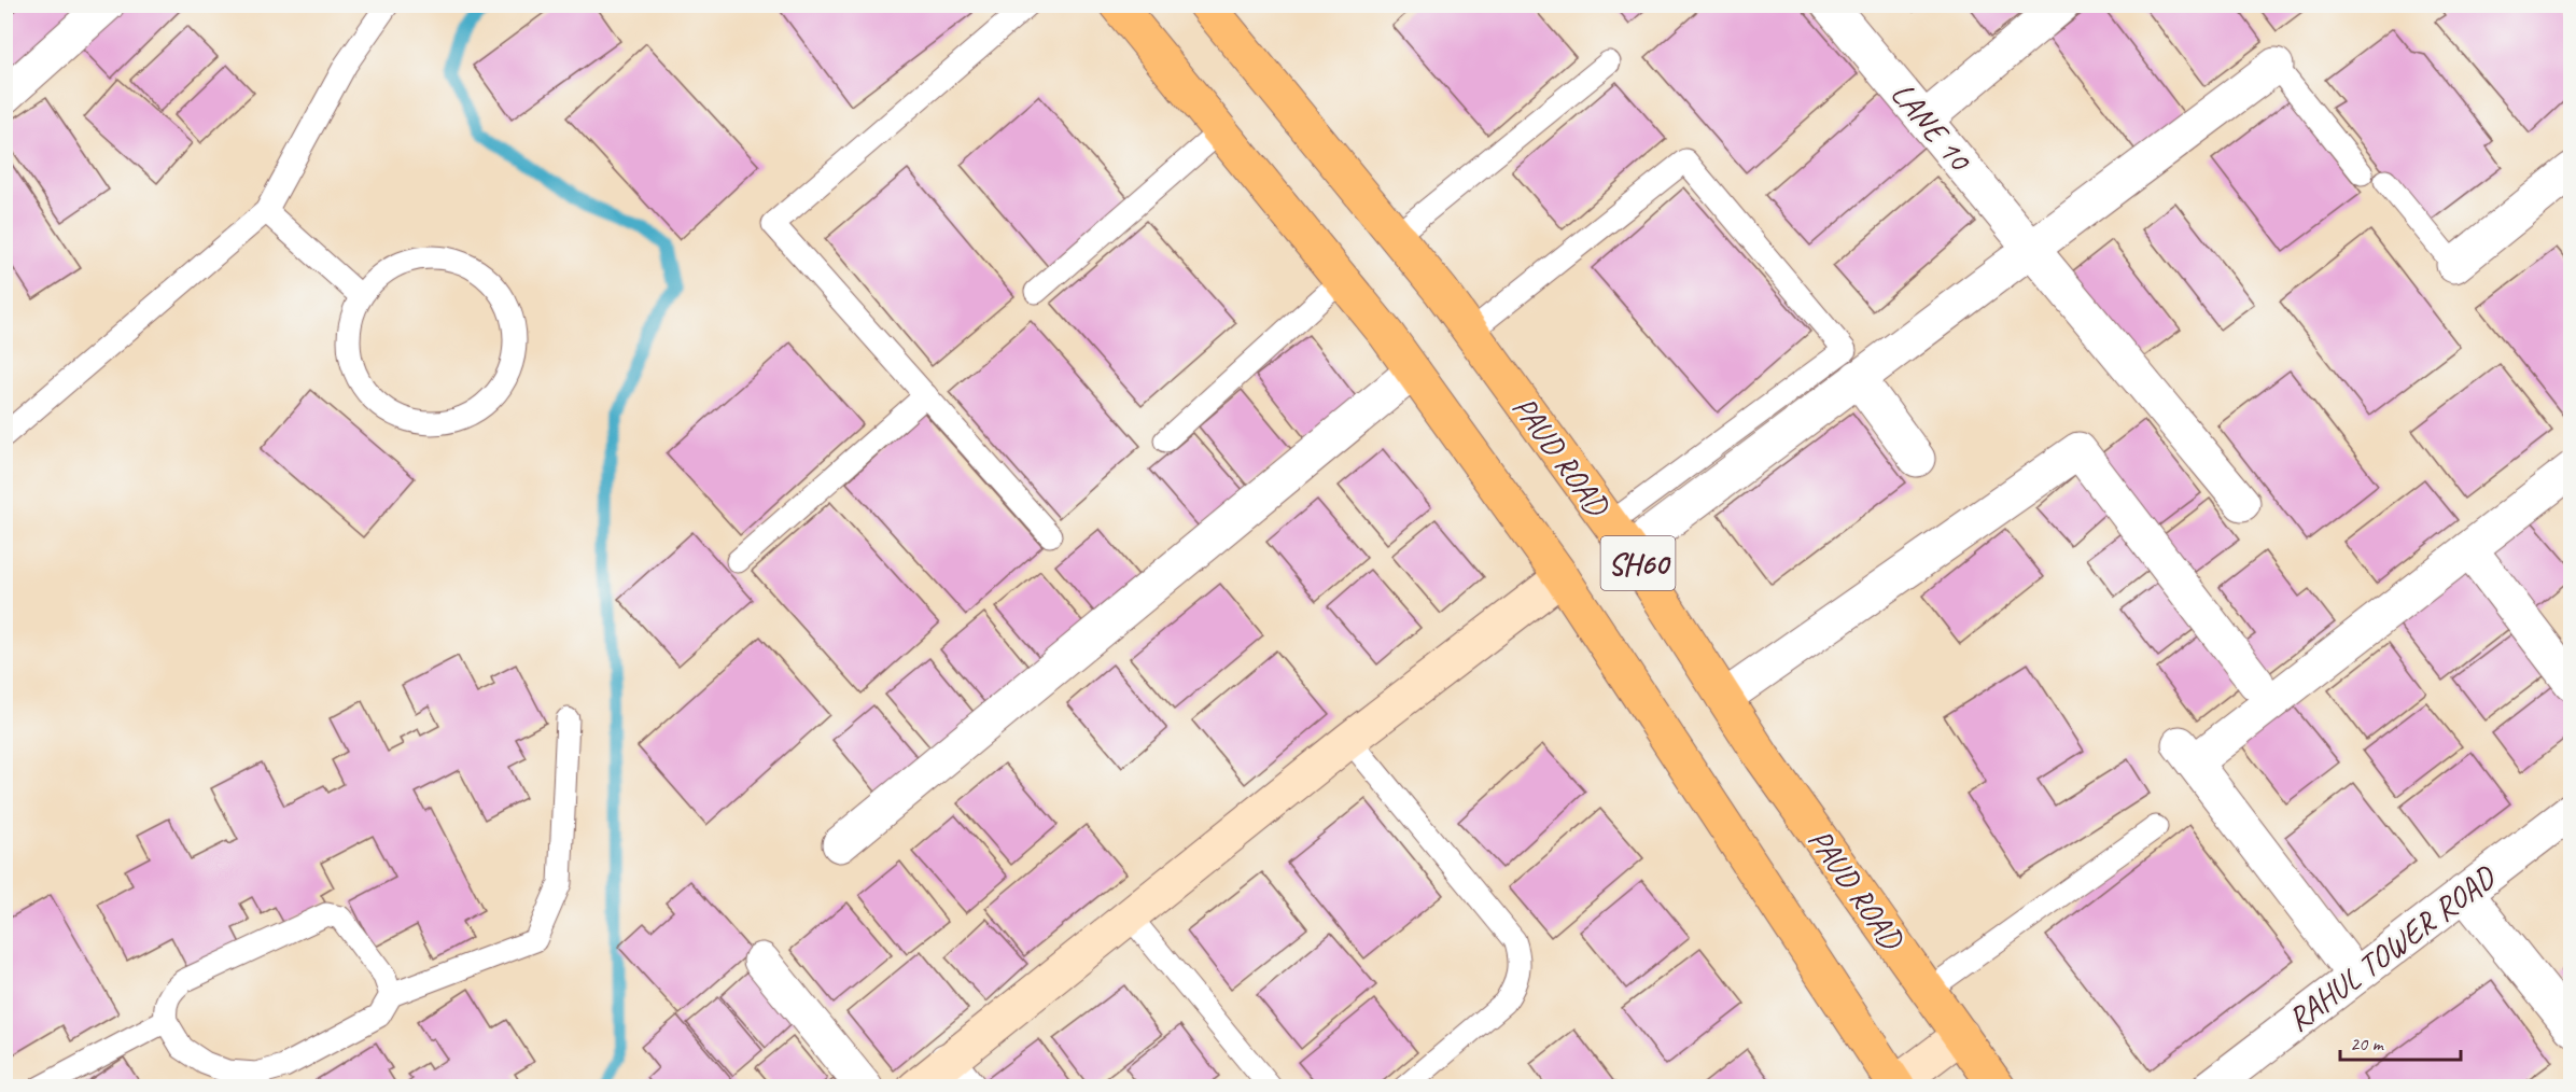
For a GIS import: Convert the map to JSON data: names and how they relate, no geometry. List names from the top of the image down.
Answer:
{
  "streets": {
    "main road": ["PAUD ROAD", "SH60"],
    "street": ["LANE 10", "RAHUL TOWER ROAD"]
  },
  "scale_bar": "20 m"
}
